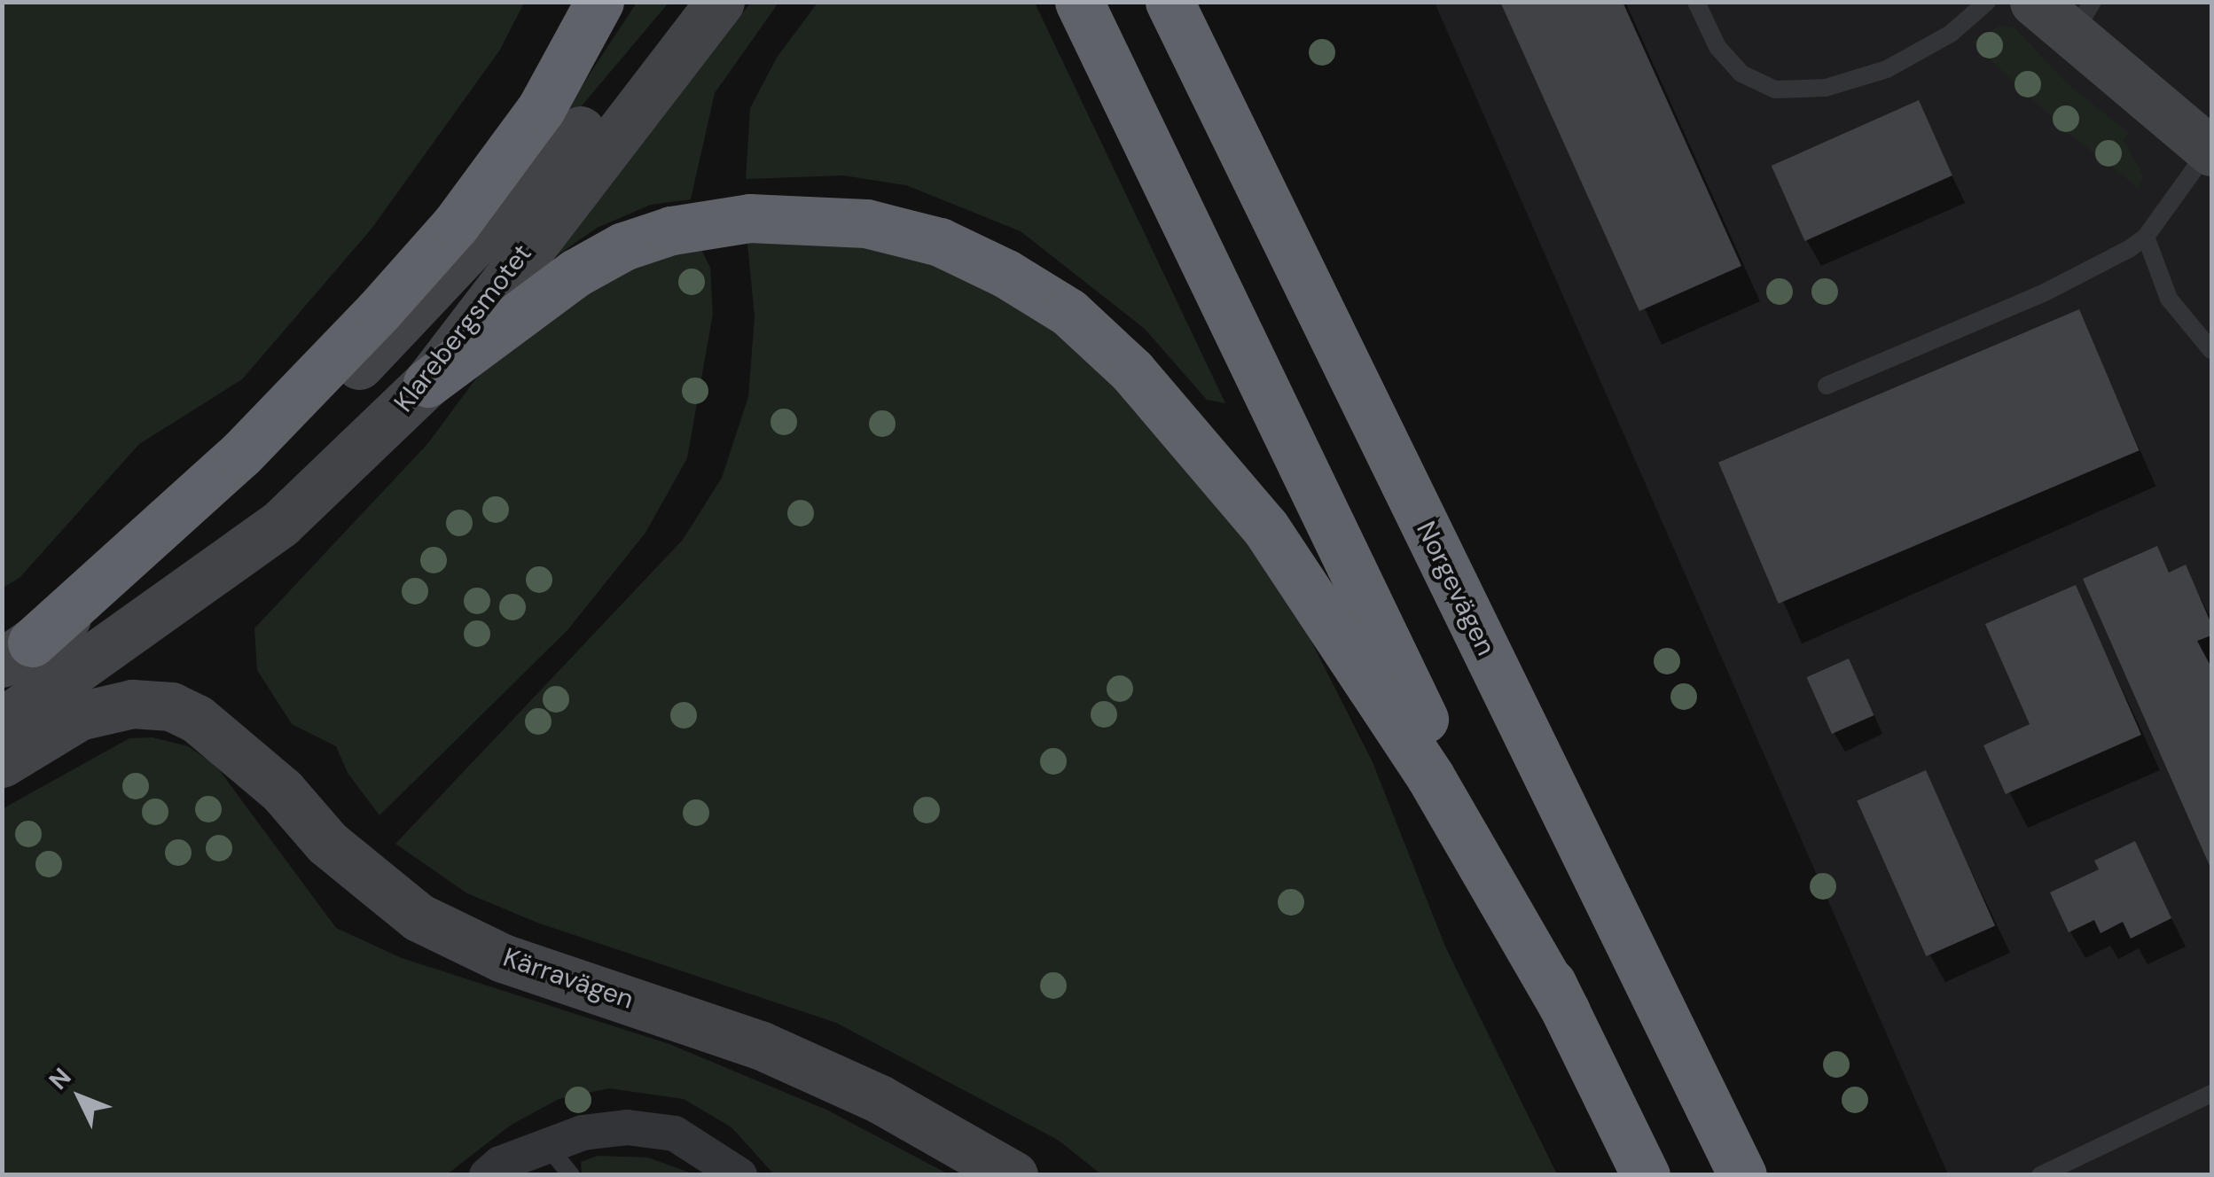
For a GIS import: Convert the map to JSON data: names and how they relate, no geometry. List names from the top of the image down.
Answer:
{
  "streets": {
    "highway": ["Norgevägen"],
    "main road": ["Klarebergsmotet", "Kärravägen"]
  },
  "north": "top left"
}
